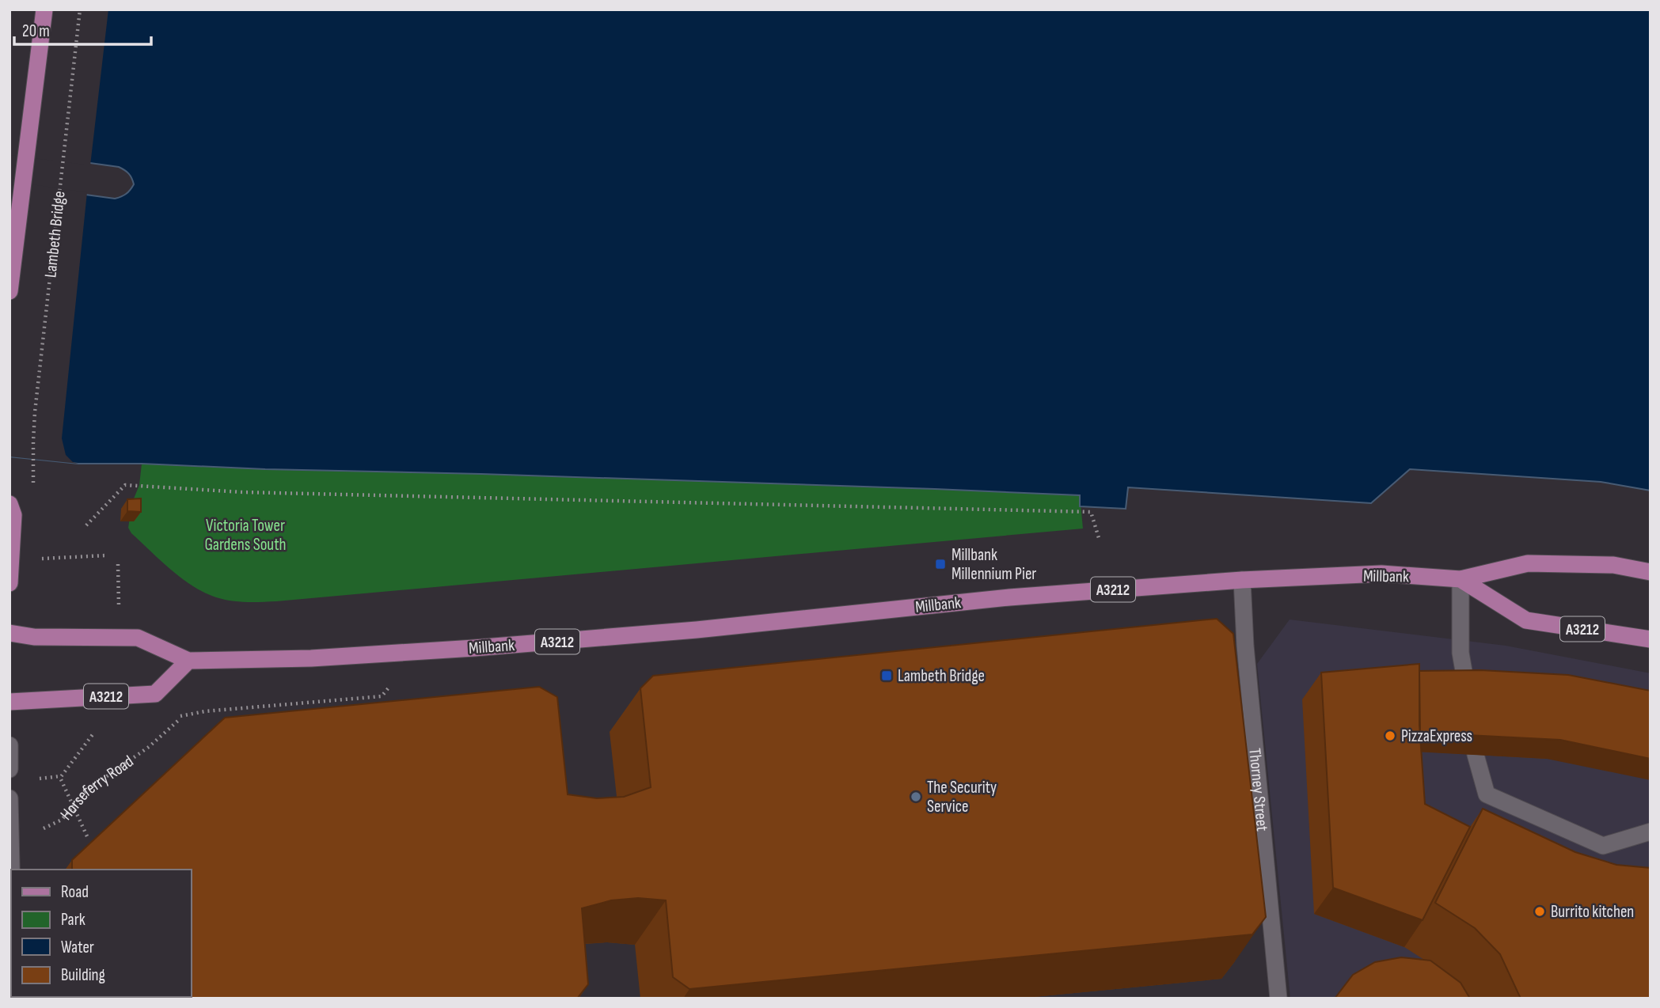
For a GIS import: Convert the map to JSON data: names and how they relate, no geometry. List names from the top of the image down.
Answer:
{
  "streets": {
    "main road": ["Millbank", "A3212"],
    "street": ["Thorney Street"],
    "path": ["Lambeth Bridge", "Horseferry Road"]
  },
  "crossings": [
    ["Millbank", "A3212"],
    ["Millbank", "Thorney Street"]
  ],
  "parks": ["Victoria Tower Gardens South"],
  "places": {
    "transit": ["Millbank Millennium Pier", "Lambeth Bridge"],
    "other": ["PizzaExpress", "The Security Service", "Burrito kitchen"]
  },
  "legend": [
    "Road",
    "Park",
    "Water",
    "Building"
  ],
  "scale_bar": "20 m"
}
